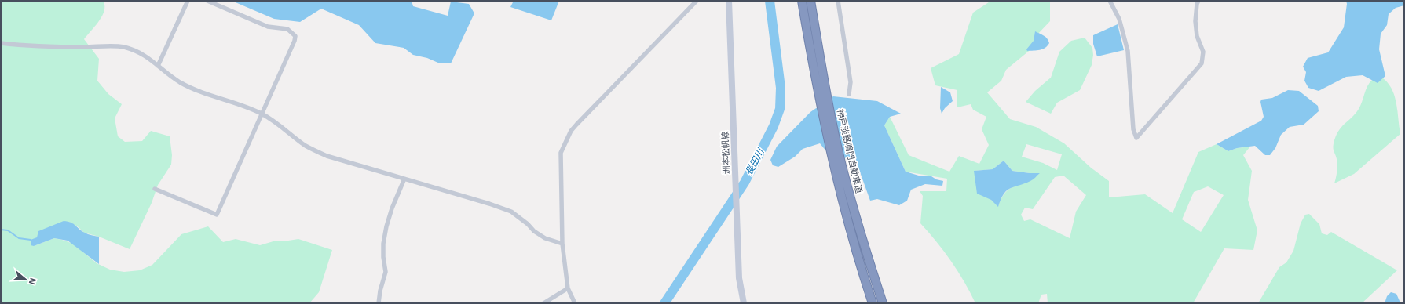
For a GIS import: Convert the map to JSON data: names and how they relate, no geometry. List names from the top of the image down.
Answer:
{
  "streets": {
    "highway": ["神戸淡路鳴門自動車道"],
    "main road": ["洲本松帆線"]
  },
  "water": ["長田川"],
  "north": "right"
}
